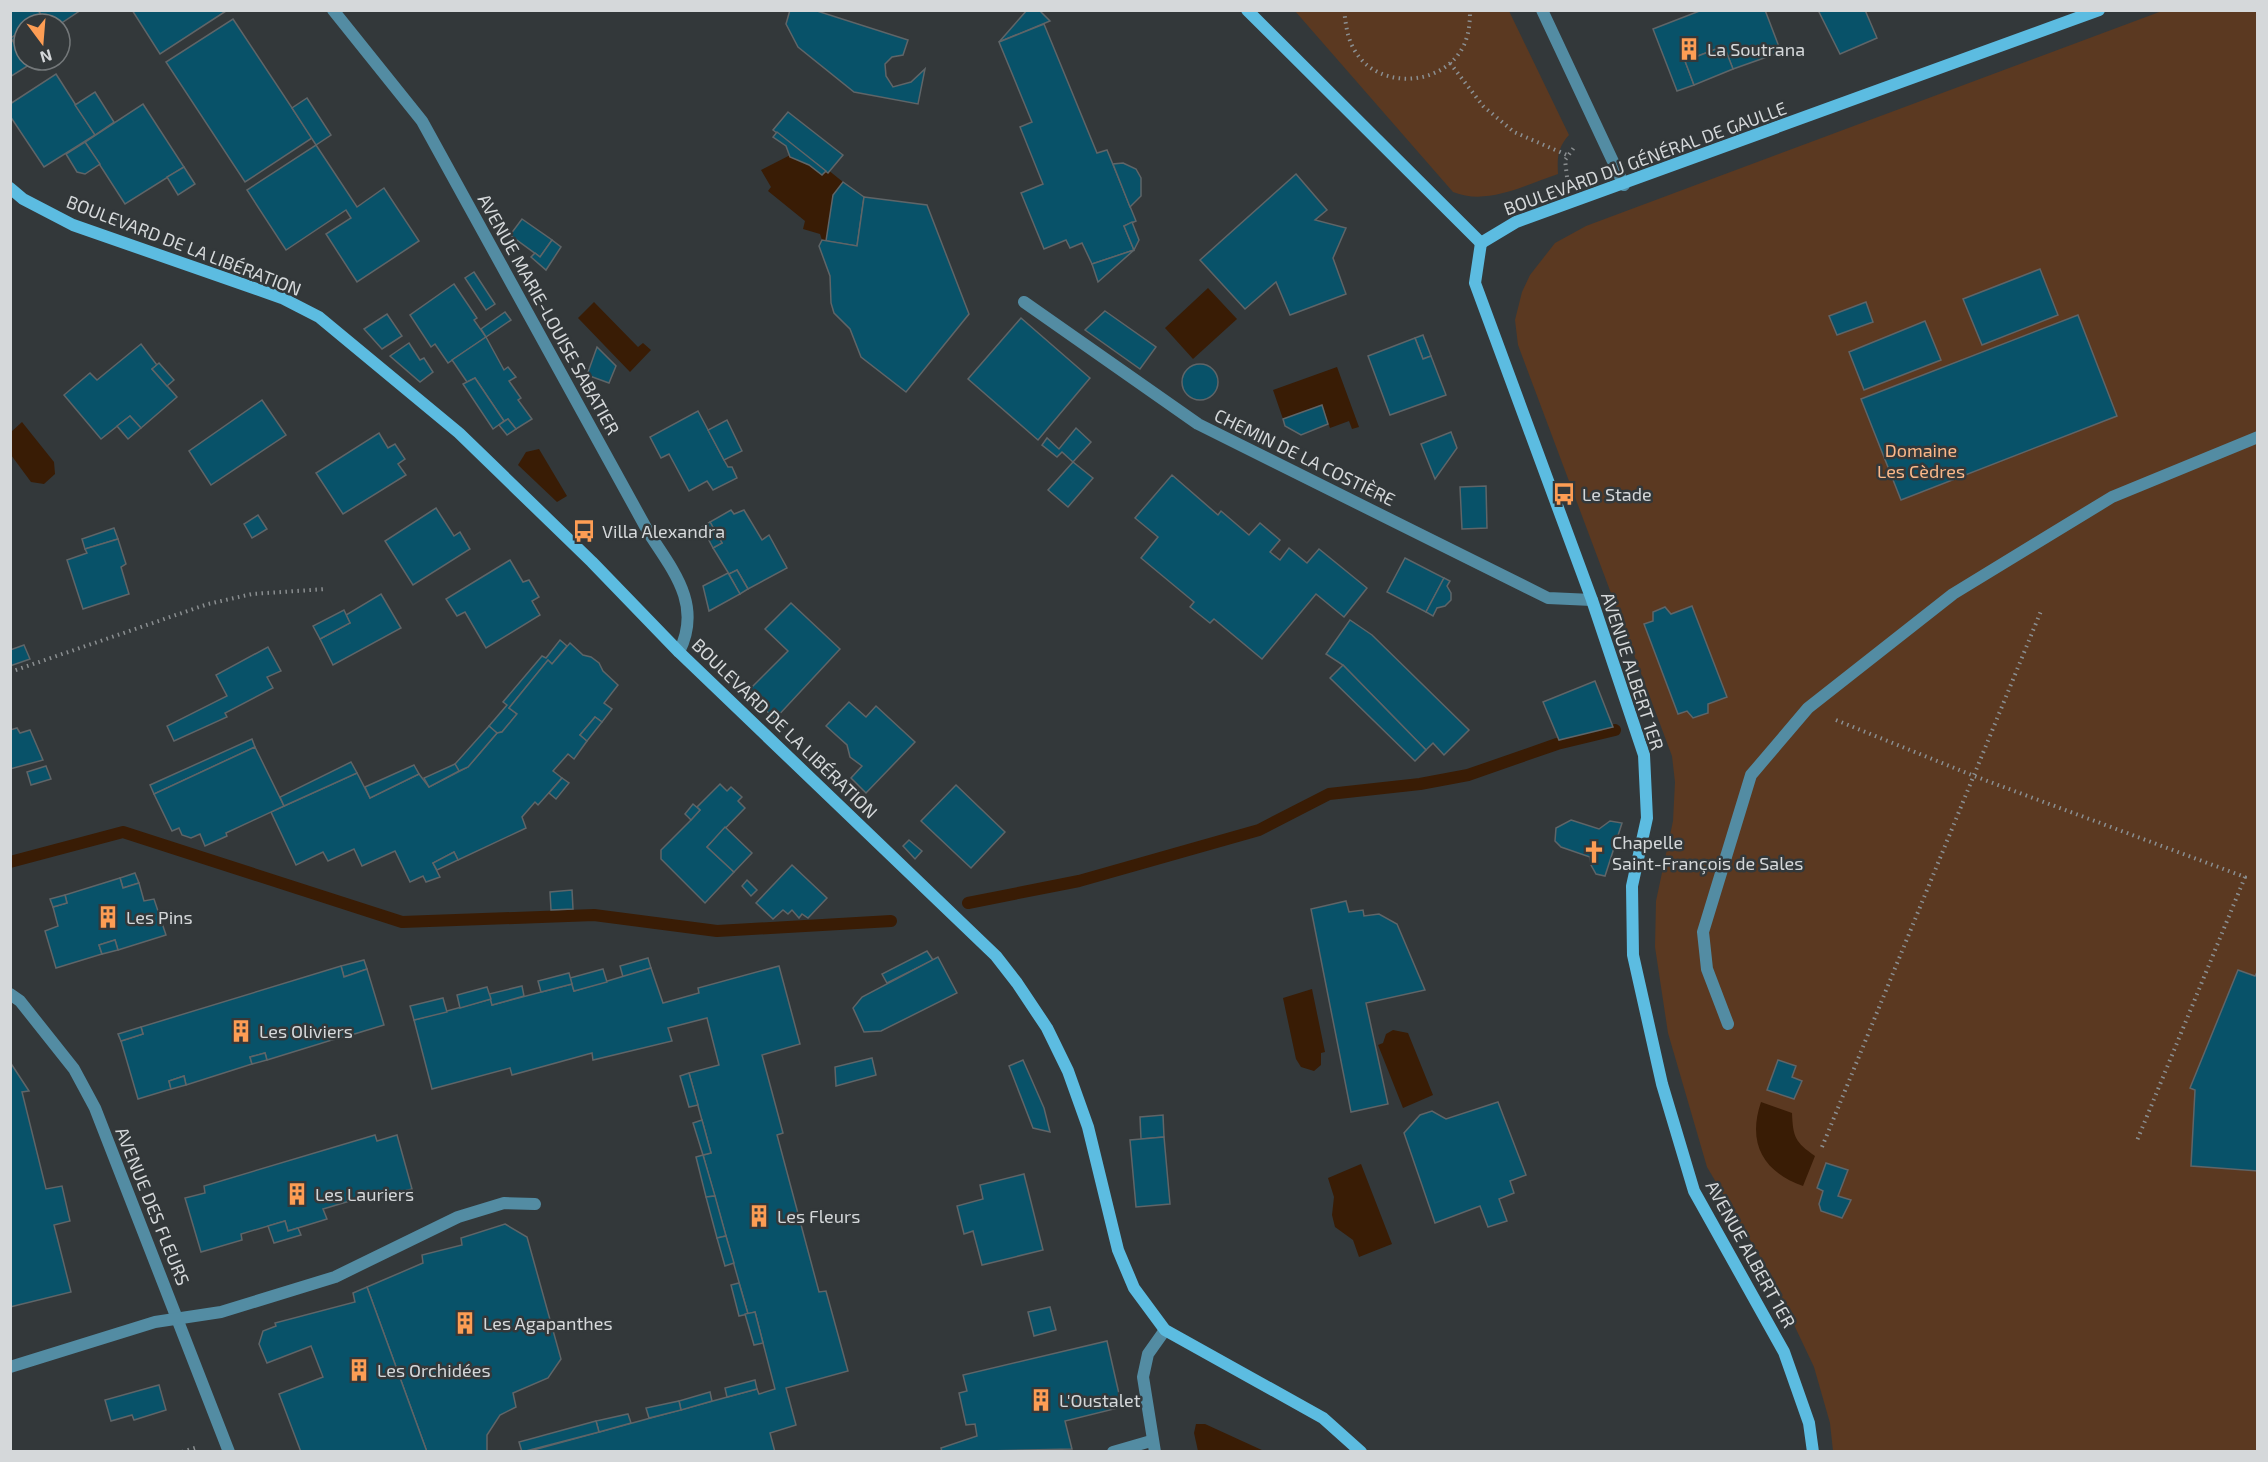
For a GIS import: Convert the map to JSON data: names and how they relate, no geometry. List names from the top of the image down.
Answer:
{
  "streets": {
    "street": [
      "BOULEVARD DU GÉNÉRAL DE GAULLE",
      "BOULEVARD DE LA LIBÉRATION",
      "AVENUE MARIE-LOUISE SABATIER",
      "CHEMIN DE LA COSTIÈRE",
      "AVENUE ALBERT 1ER",
      "AVENUE DES FLEURS"
    ]
  },
  "crossings": [
    ["BOULEVARD DU GÉNÉRAL DE GAULLE", "AVENUE ALBERT 1ER"],
    ["BOULEVARD DE LA LIBÉRATION", "AVENUE MARIE-LOUISE SABATIER"],
    ["CHEMIN DE LA COSTIÈRE", "AVENUE ALBERT 1ER"]
  ],
  "parks": ["Domaine Les Cèdres"],
  "places": {
    "building": [
      "La Soutrana",
      "Les Pins",
      "Les Oliviers",
      "Les Lauriers",
      "Les Fleurs",
      "Les Agapanthes",
      "Les Orchidées",
      "L'Oustalet"
    ],
    "bus stop": ["Le Stade", "Villa Alexandra"],
    "church": ["Chapelle Saint-François de Sales"]
  },
  "north": "bottom"
}
